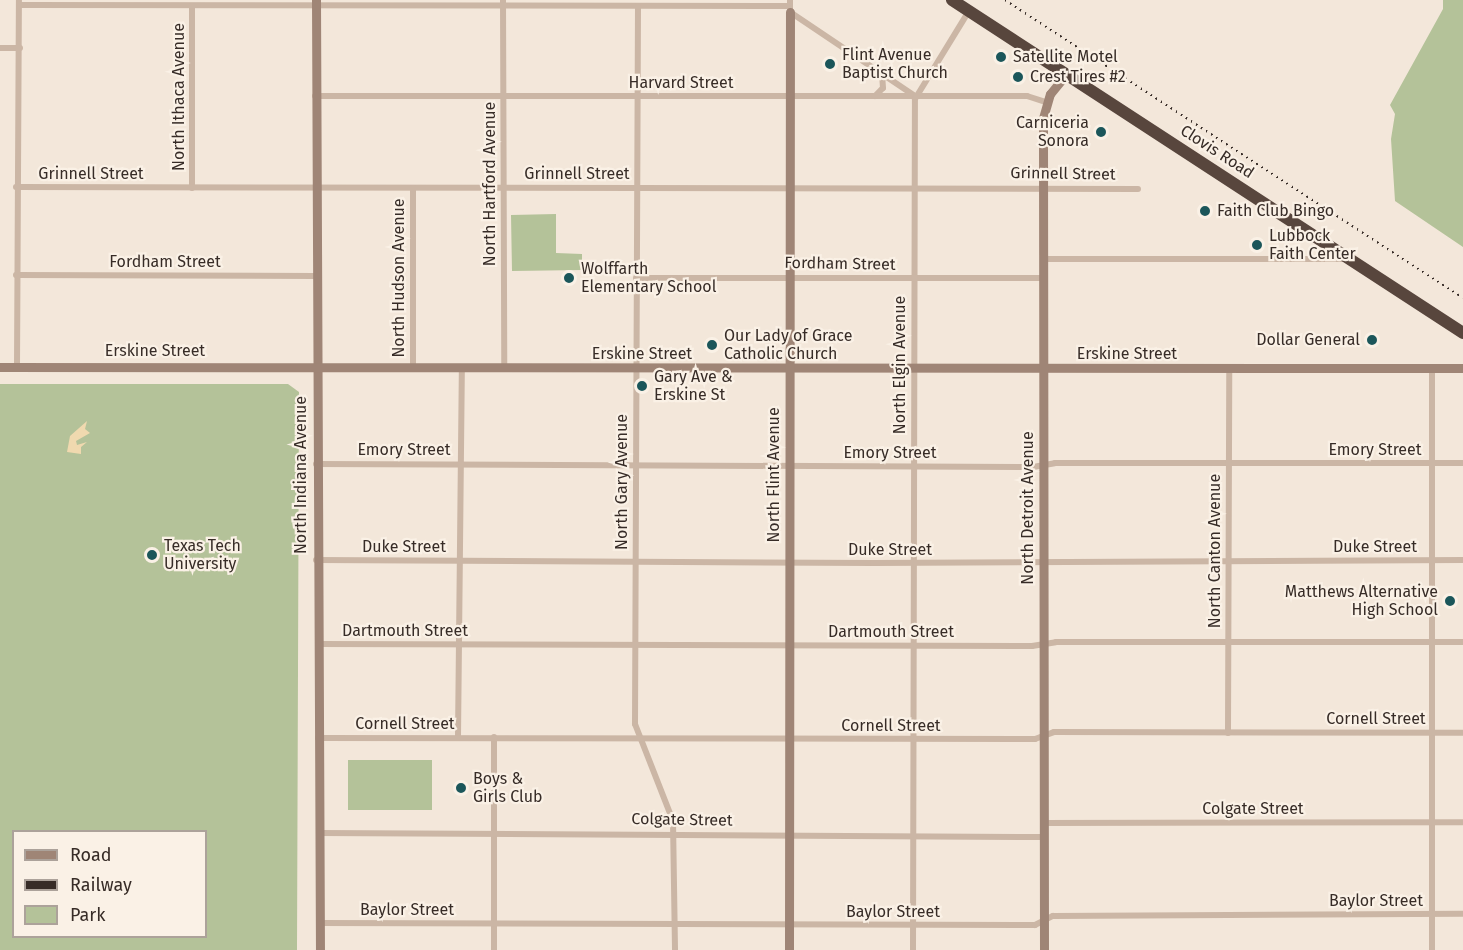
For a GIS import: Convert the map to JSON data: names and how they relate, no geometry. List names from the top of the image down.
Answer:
{
  "streets": {
    "highway": ["Clovis Road"],
    "street": [
      "Harvard Street",
      "North Ithaca Avenue",
      "Grinnell Street",
      "North Hartford Avenue",
      "Fordham Street",
      "North Hudson Avenue",
      "Erskine Street",
      "North Elgin Avenue",
      "Emory Street",
      "North Indiana Avenue",
      "North Flint Avenue",
      "North Gary Avenue",
      "North Detroit Avenue",
      "Duke Street",
      "North Canton Avenue",
      "Dartmouth Street",
      "Cornell Street",
      "Colgate Street",
      "Baylor Street"
    ]
  },
  "crossings": [
    ["Harvard Street", "North Hartford Avenue"],
    ["Harvard Street", "North Elgin Avenue"],
    ["Harvard Street", "North Indiana Avenue"],
    ["Harvard Street", "North Flint Avenue"],
    ["Harvard Street", "North Gary Avenue"],
    ["Harvard Street", "North Detroit Avenue"],
    ["North Ithaca Avenue", "Grinnell Street"],
    ["Grinnell Street", "North Hartford Avenue"],
    ["Grinnell Street", "North Hudson Avenue"],
    ["Grinnell Street", "North Elgin Avenue"],
    ["Grinnell Street", "North Indiana Avenue"],
    ["Grinnell Street", "North Flint Avenue"],
    ["Grinnell Street", "North Gary Avenue"],
    ["Grinnell Street", "North Detroit Avenue"],
    ["North Hartford Avenue", "Erskine Street"],
    ["Fordham Street", "North Elgin Avenue"],
    ["Fordham Street", "North Indiana Avenue"],
    ["Fordham Street", "North Flint Avenue"],
    ["Fordham Street", "North Gary Avenue"],
    ["Fordham Street", "North Detroit Avenue"],
    ["North Hudson Avenue", "Erskine Street"],
    ["Erskine Street", "North Elgin Avenue"],
    ["Erskine Street", "North Indiana Avenue"],
    ["Erskine Street", "North Flint Avenue"],
    ["Erskine Street", "North Gary Avenue"],
    ["Erskine Street", "North Detroit Avenue"],
    ["Erskine Street", "North Canton Avenue"],
    ["North Elgin Avenue", "Emory Street"],
    ["North Elgin Avenue", "Duke Street"],
    ["North Elgin Avenue", "Dartmouth Street"],
    ["North Elgin Avenue", "Cornell Street"],
    ["North Elgin Avenue", "Colgate Street"],
    ["North Elgin Avenue", "Baylor Street"],
    ["Emory Street", "North Indiana Avenue"],
    ["Emory Street", "North Flint Avenue"],
    ["Emory Street", "North Gary Avenue"],
    ["Emory Street", "North Detroit Avenue"],
    ["Emory Street", "North Canton Avenue"],
    ["North Indiana Avenue", "Duke Street"],
    ["North Indiana Avenue", "Dartmouth Street"],
    ["North Indiana Avenue", "Cornell Street"],
    ["North Indiana Avenue", "Colgate Street"],
    ["North Indiana Avenue", "Baylor Street"],
    ["North Flint Avenue", "Duke Street"],
    ["North Flint Avenue", "Dartmouth Street"],
    ["North Flint Avenue", "Cornell Street"],
    ["North Flint Avenue", "Colgate Street"],
    ["North Flint Avenue", "Baylor Street"],
    ["North Gary Avenue", "Duke Street"],
    ["North Gary Avenue", "Dartmouth Street"],
    ["North Gary Avenue", "Cornell Street"],
    ["North Gary Avenue", "Colgate Street"],
    ["North Gary Avenue", "Baylor Street"],
    ["North Detroit Avenue", "Duke Street"],
    ["North Detroit Avenue", "Dartmouth Street"],
    ["North Detroit Avenue", "Cornell Street"],
    ["North Detroit Avenue", "Colgate Street"],
    ["North Detroit Avenue", "Baylor Street"],
    ["Duke Street", "North Canton Avenue"],
    ["North Canton Avenue", "Dartmouth Street"],
    ["North Canton Avenue", "Cornell Street"]
  ],
  "places": [
    "Satellite Motel",
    "Flint Avenue Baptist Church",
    "Crest Tires #2",
    "Carniceria Sonora",
    "Faith Club Bingo",
    "Lubbock Faith Center",
    "Wolffarth Elementary School",
    "Dollar General",
    "Our Lady of Grace Catholic Church",
    "Gary Ave & Erskine St",
    "Texas Tech University",
    "Matthews Alternative High School",
    "Boys & Girls Club"
  ],
  "legend": ["Road", "Railway", "Park"]
}
